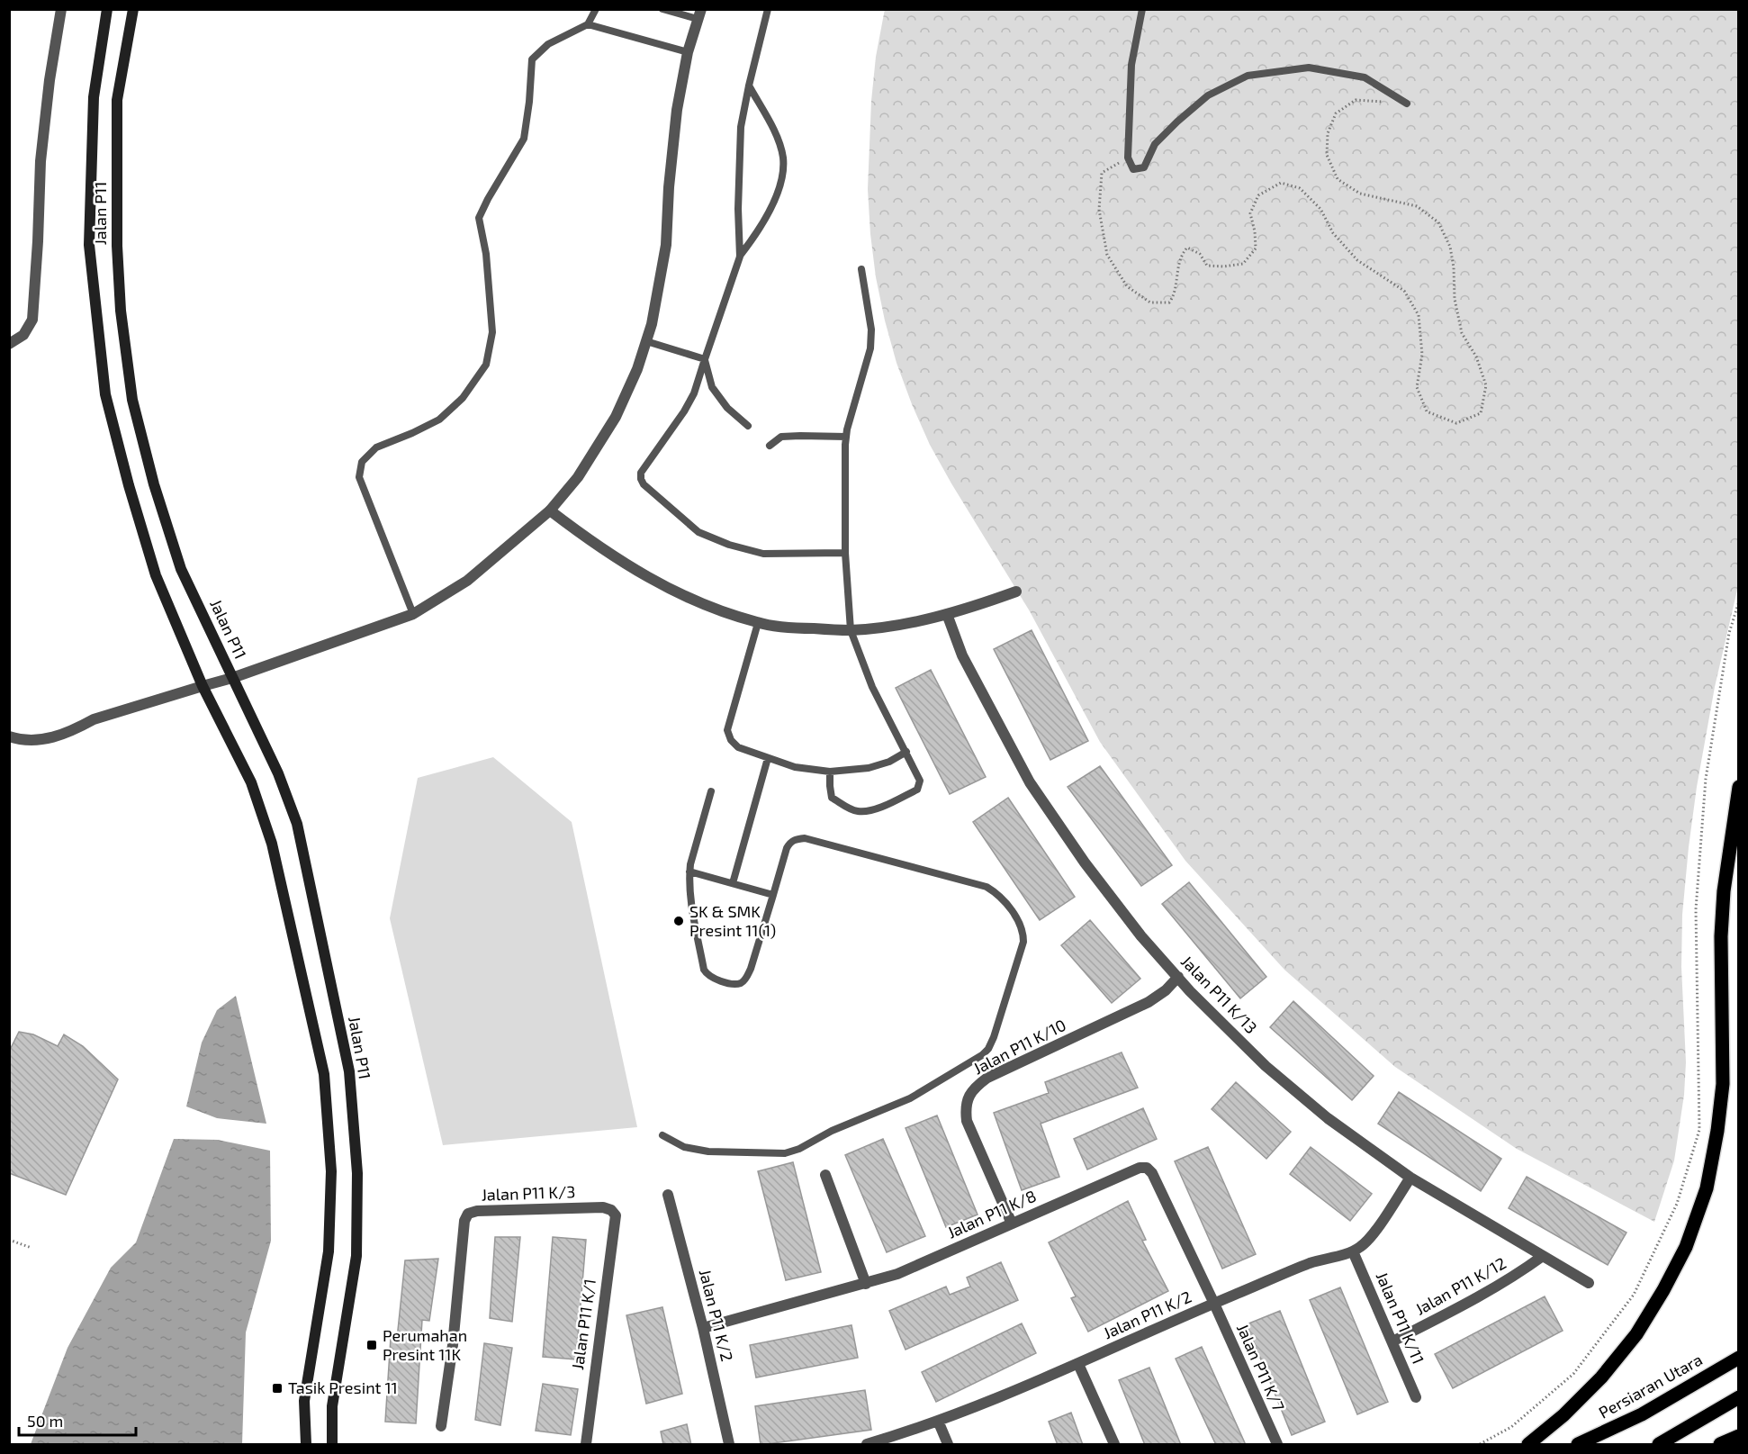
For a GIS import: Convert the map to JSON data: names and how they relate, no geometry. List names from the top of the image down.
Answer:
{
  "streets": {
    "main road": ["Jalan P11", "Persiaran Utara"],
    "street": [
      "Jalan P11 K/13",
      "Jalan P11 K/10",
      "Jalan P11 K/3",
      "Jalan P11 K/8",
      "Jalan P11 K/12",
      "Jalan P11 K/2",
      "Jalan P11 K/11",
      "Jalan P11 K/1",
      "Jalan P11 K/7"
    ]
  },
  "crossings": [
    ["Jalan P11 K/13", "Jalan P11 K/10"],
    ["Jalan P11 K/13", "Jalan P11 K/12"],
    ["Jalan P11 K/13", "Jalan P11 K/2"],
    ["Jalan P11 K/10", "Jalan P11 K/8"],
    ["Jalan P11 K/3", "Jalan P11 K/1"],
    ["Jalan P11 K/8", "Jalan P11 K/2"],
    ["Jalan P11 K/8", "Jalan P11 K/7"],
    ["Jalan P11 K/12", "Jalan P11 K/11"],
    ["Jalan P11 K/2", "Jalan P11 K/11"],
    ["Jalan P11 K/2", "Jalan P11 K/7"]
  ],
  "places": {
    "other": ["SK & SMK Presint 11(1)"],
    "transit": ["Perumahan Presint 11K", "Tasik Presint 11"]
  },
  "scale_bar": "50 m"
}
